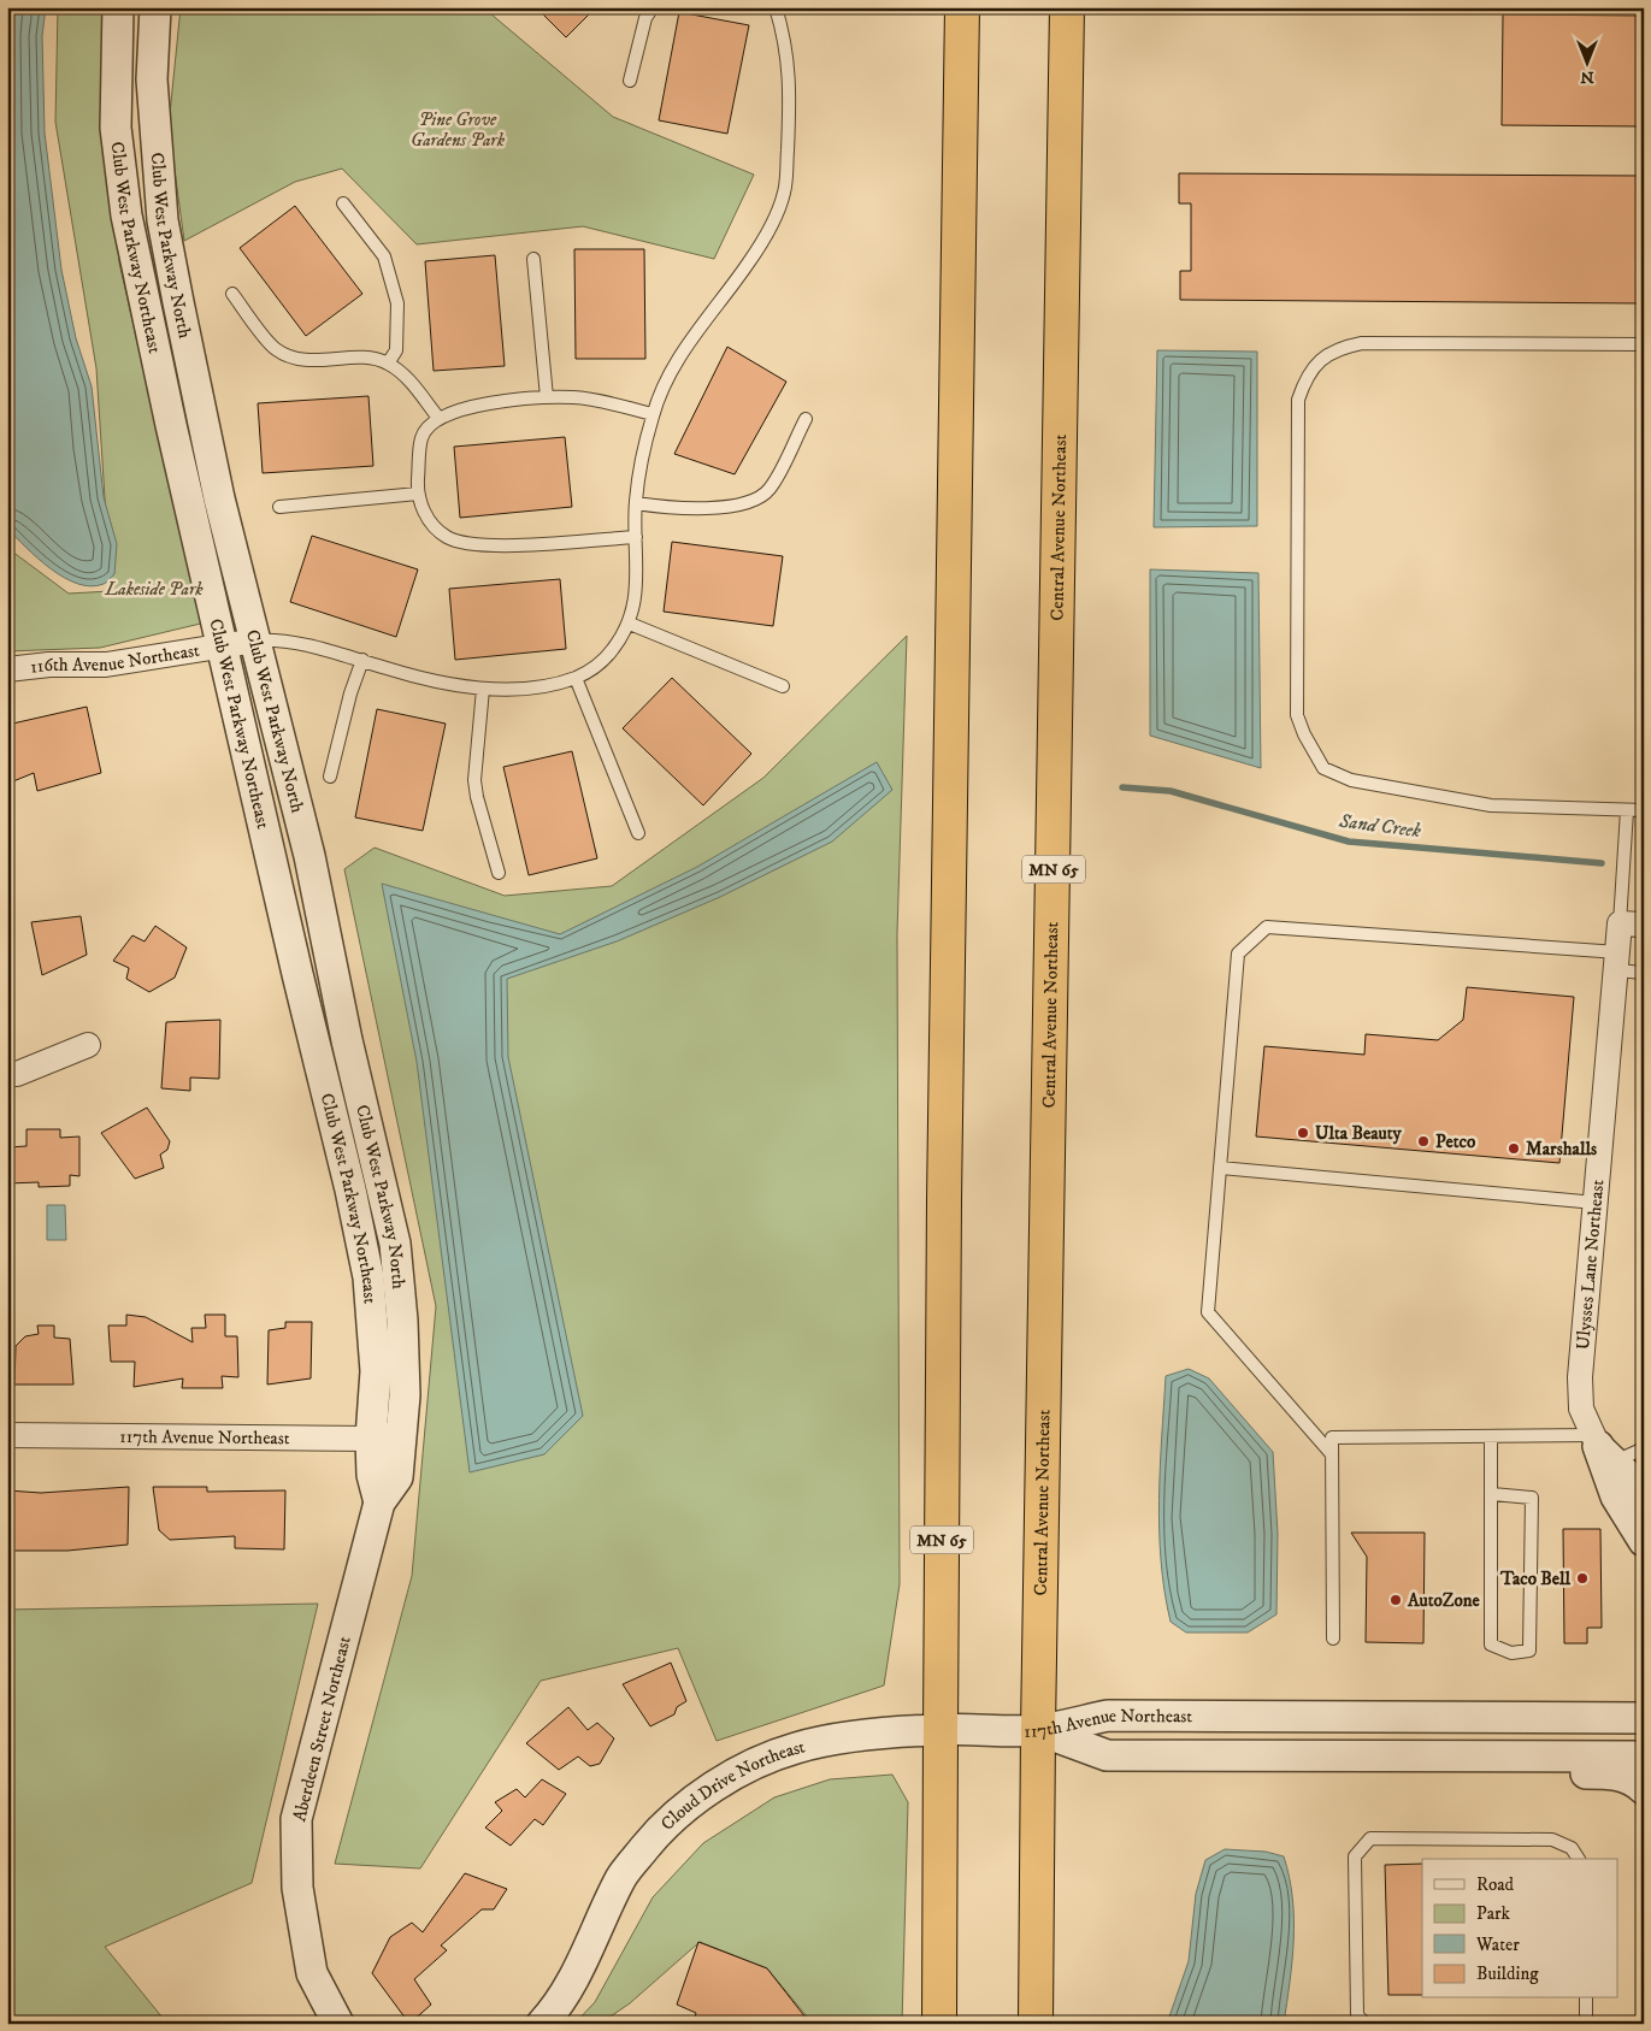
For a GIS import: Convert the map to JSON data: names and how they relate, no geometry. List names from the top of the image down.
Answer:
{
  "streets": {
    "highway": ["Central Avenue Northeast", "MN 65"],
    "street": [
      "Club West Parkway North",
      "Club West Parkway Northeast",
      "116th Avenue Northeast",
      "Ulysses Lane Northeast",
      "117th Avenue Northeast",
      "Aberdeen Street Northeast",
      "Cloud Drive Northeast"
    ]
  },
  "crossings": [
    ["Club West Parkway North", "116th Avenue Northeast"],
    ["Club West Parkway North", "117th Avenue Northeast"],
    ["Club West Parkway North", "Aberdeen Street Northeast"],
    ["Club West Parkway Northeast", "116th Avenue Northeast"],
    ["Club West Parkway Northeast", "117th Avenue Northeast"],
    ["Club West Parkway Northeast", "Aberdeen Street Northeast"],
    ["Central Avenue Northeast", "117th Avenue Northeast"],
    ["Central Avenue Northeast", "Cloud Drive Northeast"],
    ["MN 65", "Cloud Drive Northeast"],
    ["117th Avenue Northeast", "Aberdeen Street Northeast"],
    ["117th Avenue Northeast", "Cloud Drive Northeast"]
  ],
  "water": ["Sand Creek"],
  "parks": ["Pine Grove Gardens Park", "Lakeside Park"],
  "places": [
    "Ulta Beauty",
    "Petco",
    "Marshalls",
    "Taco Bell",
    "AutoZone"
  ],
  "legend": [
    "Road",
    "Park",
    "Water",
    "Building"
  ],
  "north": "bottom"
}
